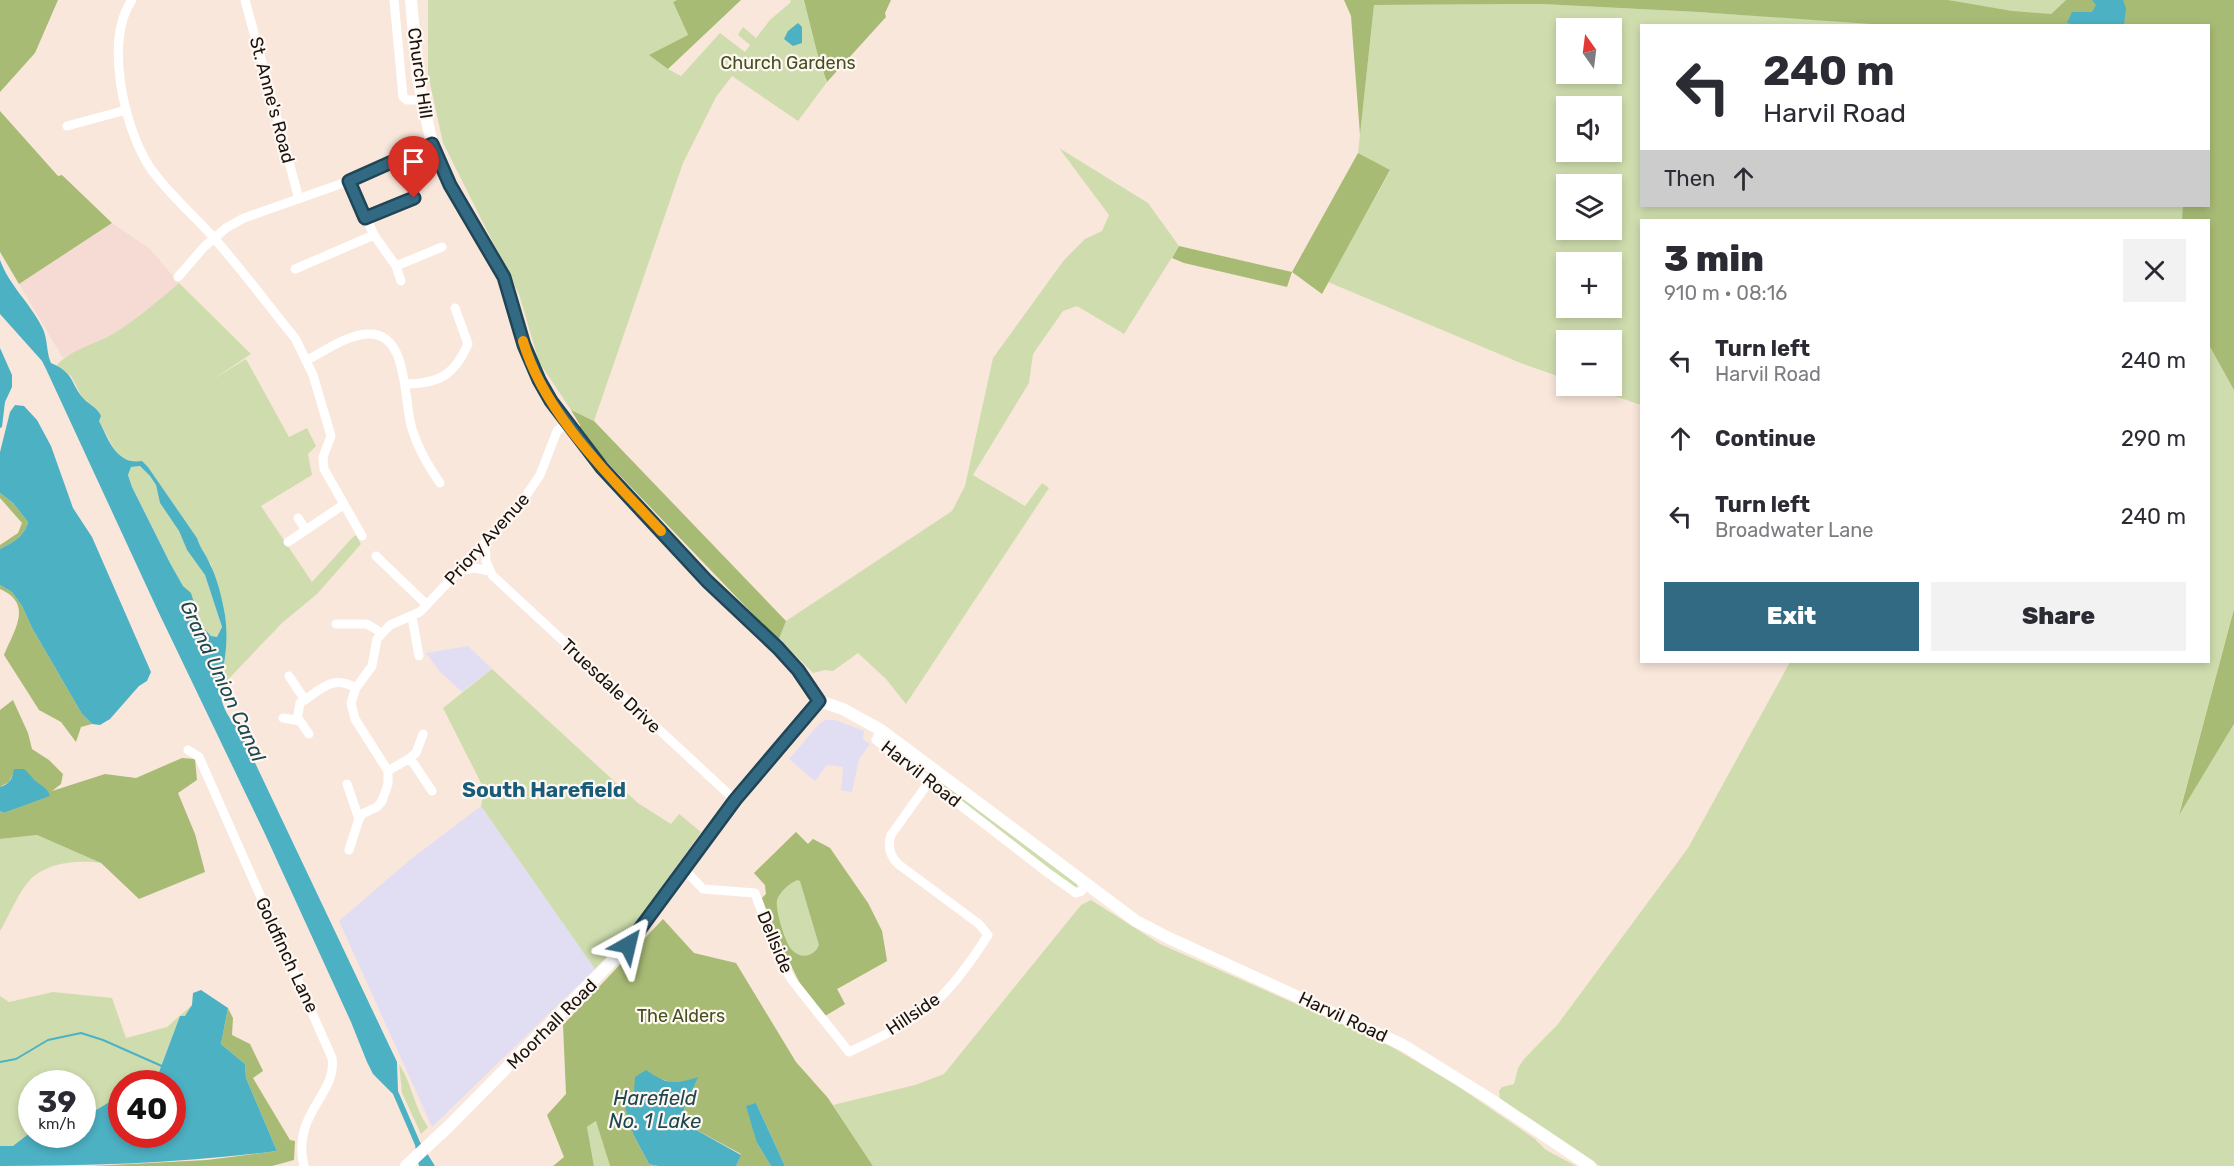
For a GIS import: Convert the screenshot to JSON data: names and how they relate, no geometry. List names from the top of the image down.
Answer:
{
  "streets": {
    "street": [
      "Church Hill",
      "St. Anne's Road",
      "Priory Avenue",
      "Truesdale Drive",
      "Harvil Road",
      "Dellside",
      "Goldfinch Lane",
      "Hillside",
      "Moorhall Road"
    ]
  },
  "crossings": [
    ["Church Hill", "Priory Avenue"],
    ["Truesdale Drive", "Moorhall Road"],
    ["Harvil Road", "Hillside"],
    ["Harvil Road", "Moorhall Road"],
    ["Dellside", "Hillside"],
    ["Dellside", "Moorhall Road"]
  ],
  "districts": ["South Harefield"],
  "water": ["Grand Union Canal", "Harefield No. 1 Lake"],
  "parks": ["Church Gardens", "The Alders"],
  "north": "top",
  "page": {
    "map_buttons": ["+", "−"],
    "turn": ["240 m", "Harvil Road"],
    "then": "Then",
    "heading": ["3 min", "910 m · 08:16"],
    "list": [
      {
        "name": "Turn left",
        "note": "Harvil Road",
        "value": "240 m"
      },
      {
        "name": "Continue",
        "value": "290 m"
      },
      {
        "name": "Turn left",
        "note": "Broadwater Lane",
        "value": "240 m"
      }
    ],
    "buttons": ["Exit", "Share"],
    "speed": "39 km/h",
    "limit": "40"
  }
}
